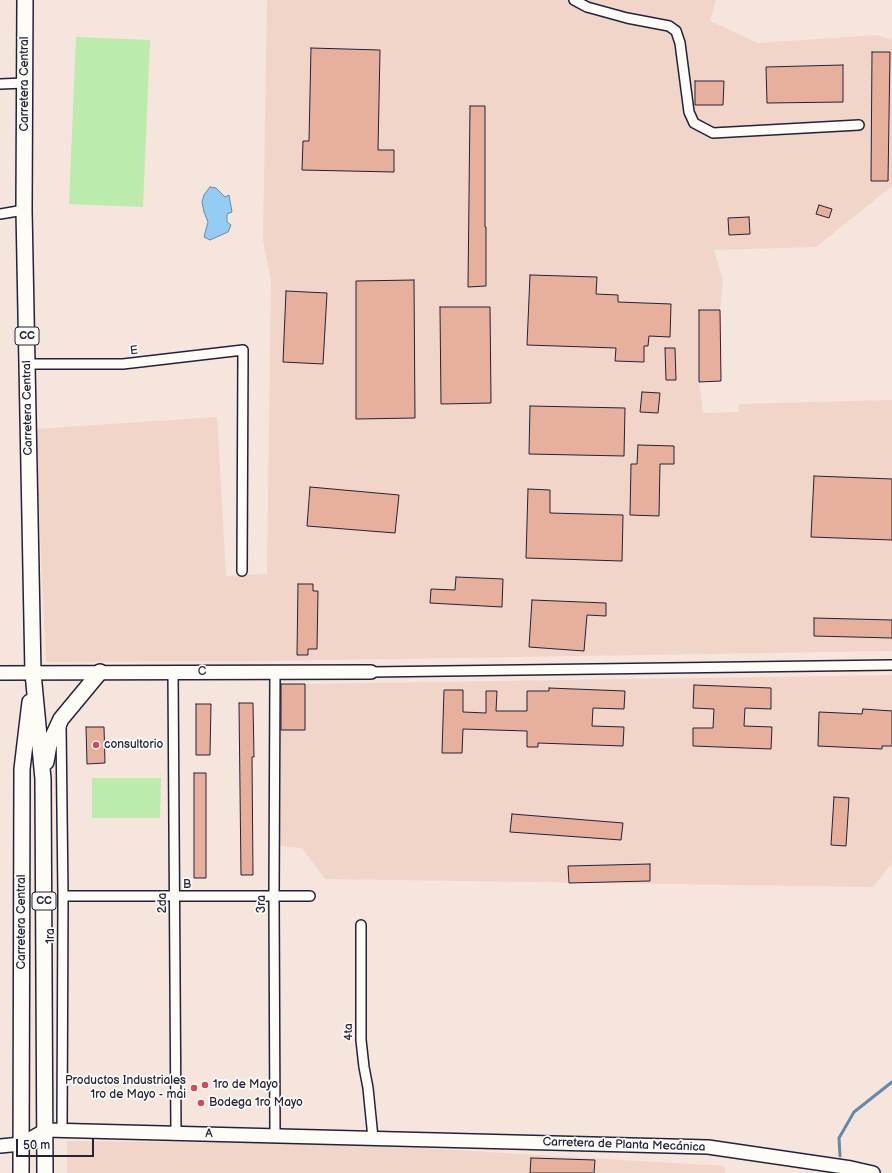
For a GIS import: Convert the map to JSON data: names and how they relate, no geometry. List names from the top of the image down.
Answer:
{
  "streets": {
    "main road": ["Carretera Central", "CC"],
    "street": [
      "E",
      "C",
      "B",
      "2da",
      "3ra",
      "1ra",
      "4ta",
      "A",
      "Carretera de Planta Mecánica"
    ]
  },
  "crossings": [
    ["Carretera Central", "E"],
    ["Carretera Central", "C"],
    ["Carretera Central", "A"],
    ["C", "2da"],
    ["C", "3ra"],
    ["B", "2da"],
    ["B", "3ra"],
    ["B", "1ra"],
    ["2da", "A"],
    ["3ra", "A"],
    ["1ra", "A"],
    ["4ta", "A"],
    ["4ta", "Carretera de Planta Mecánica"],
    ["A", "Carretera de Planta Mecánica"]
  ],
  "places": [
    "consultorio",
    "1ro de Mayo",
    "Productos Industriales 1ro de Mayo - mai",
    "Bodega 1ro Mayo"
  ],
  "scale_bar": "50 m"
}
